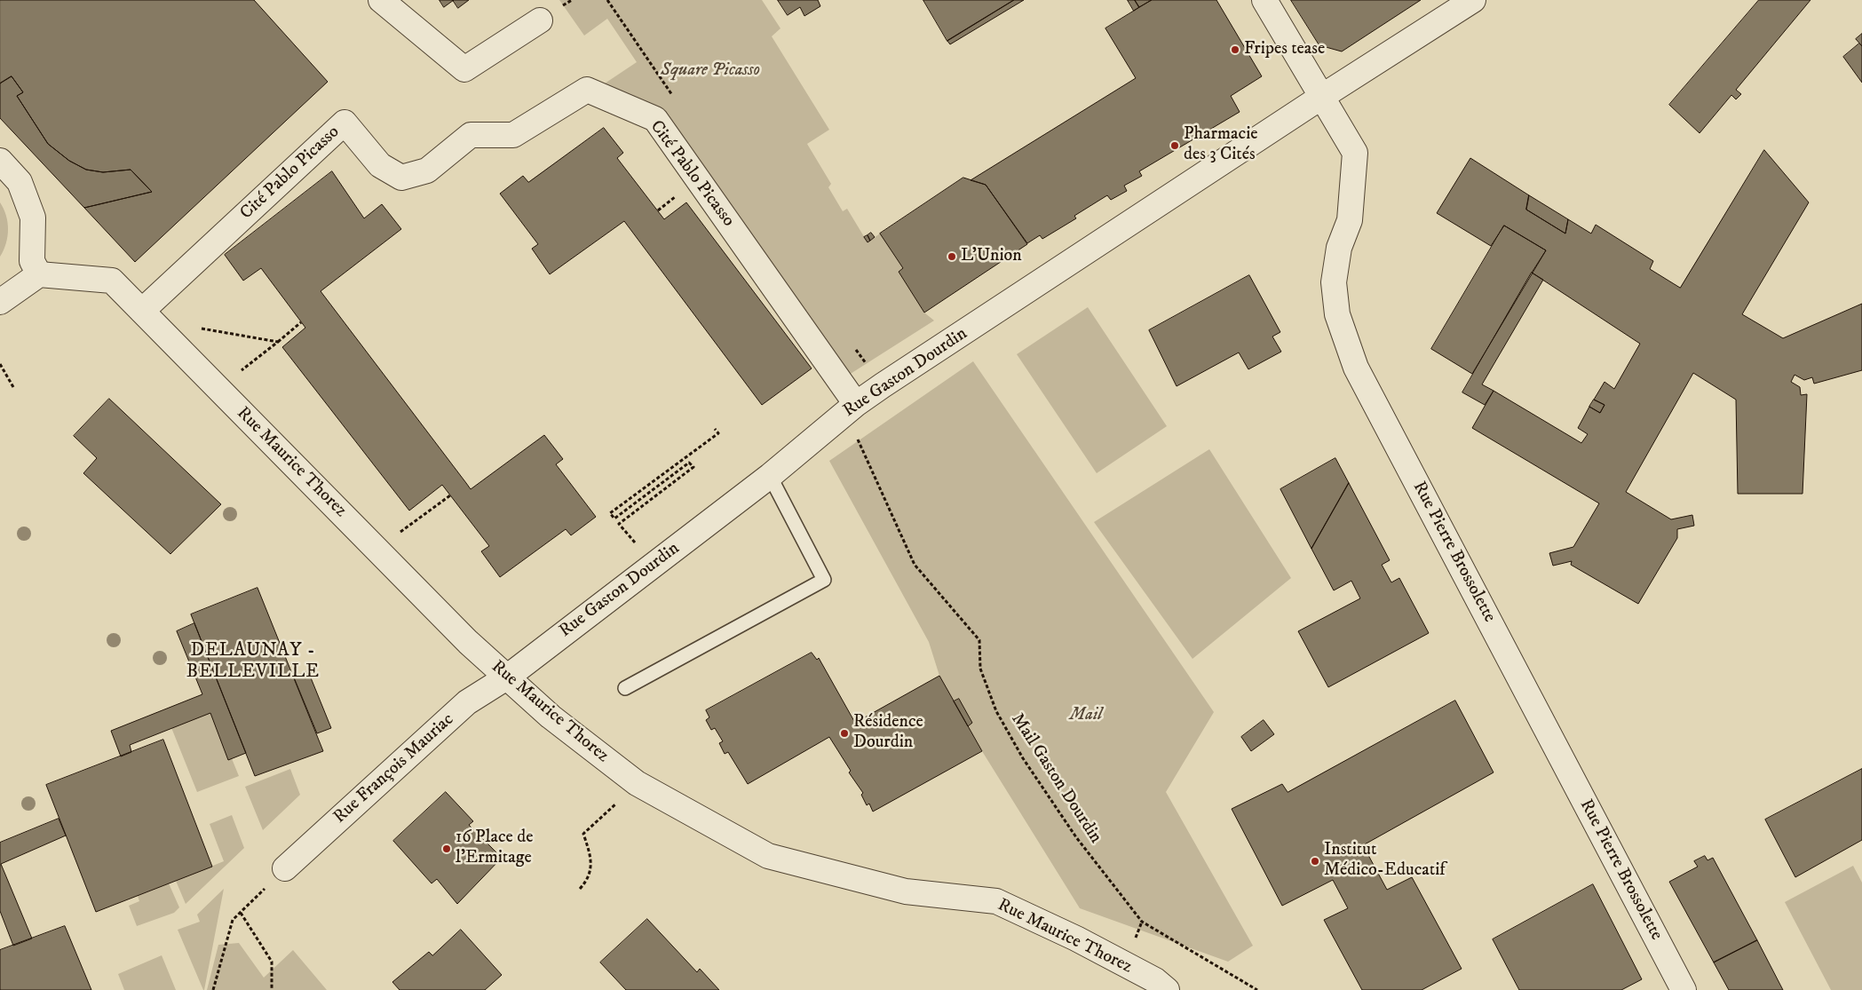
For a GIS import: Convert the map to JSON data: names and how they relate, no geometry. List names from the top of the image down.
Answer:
{
  "streets": {
    "street": [
      "Cité Pablo Picasso",
      "Rue Gaston Dourdin",
      "Rue Maurice Thorez",
      "Rue Pierre Brossolette",
      "Rue François Mauriac"
    ],
    "path": ["Mail Gaston Dourdin"]
  },
  "crossings": [
    ["Cité Pablo Picasso", "Rue Gaston Dourdin"],
    ["Cité Pablo Picasso", "Rue Maurice Thorez"],
    ["Rue Gaston Dourdin", "Rue Maurice Thorez"],
    ["Rue Gaston Dourdin", "Rue Pierre Brossolette"],
    ["Rue Gaston Dourdin", "Rue François Mauriac"],
    ["Rue Maurice Thorez", "Rue François Mauriac"]
  ],
  "districts": ["DELAUNAY - BELLEVILLE"],
  "parks": ["Square Picasso", "Mail"],
  "places": [
    "Fripes tease",
    "Pharmacie des 3 Cités",
    "L'Union",
    "Résidence Dourdin",
    "16 Place de l'Ermitage",
    "Institut Médico-Educatif"
  ]
}
